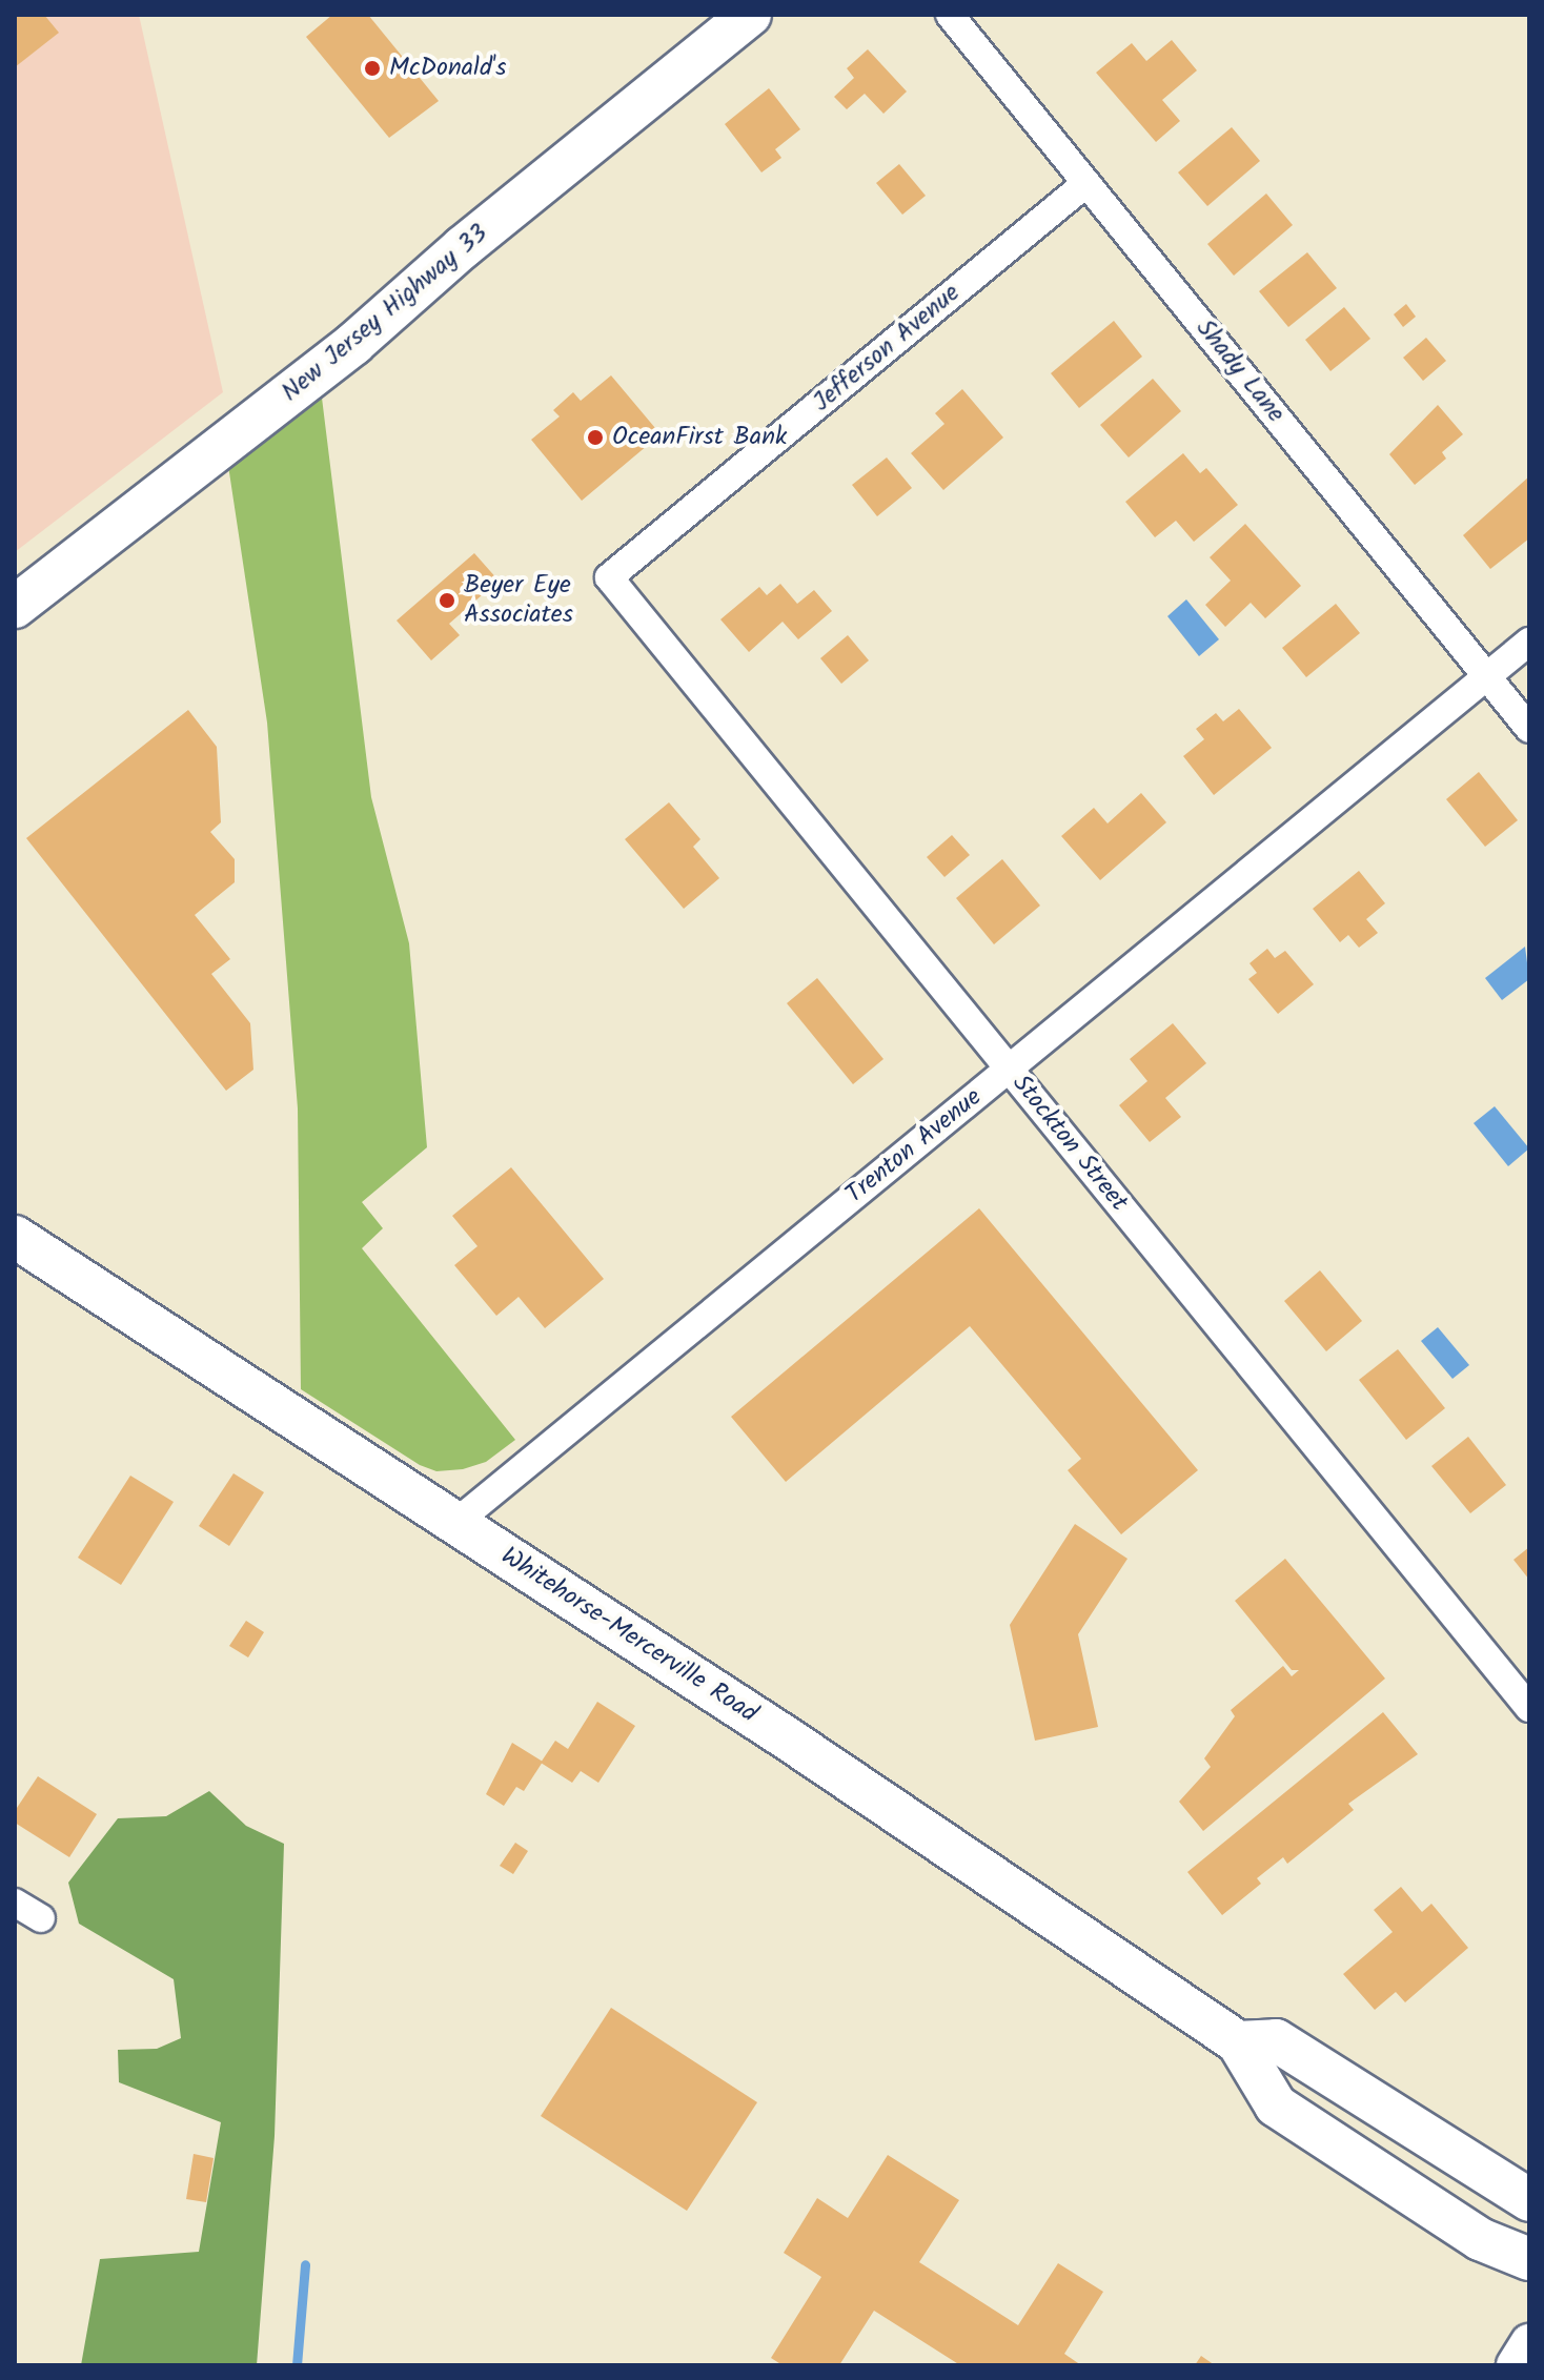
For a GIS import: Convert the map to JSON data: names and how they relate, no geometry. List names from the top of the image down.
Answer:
{
  "streets": {
    "main road": ["New Jersey Highway 33", "Whitehorse-Mercerville Road"],
    "street": [
      "Jefferson Avenue",
      "Shady Lane",
      "Stockton Street",
      "Trenton Avenue"
    ]
  },
  "crossings": [
    ["Jefferson Avenue", "Shady Lane"],
    ["Jefferson Avenue", "Stockton Street"],
    ["Shady Lane", "Trenton Avenue"],
    ["Stockton Street", "Trenton Avenue"],
    ["Trenton Avenue", "Whitehorse-Mercerville Road"]
  ],
  "places": ["McDonald's", "OceanFirst Bank", "Beyer Eye Associates"]
}
